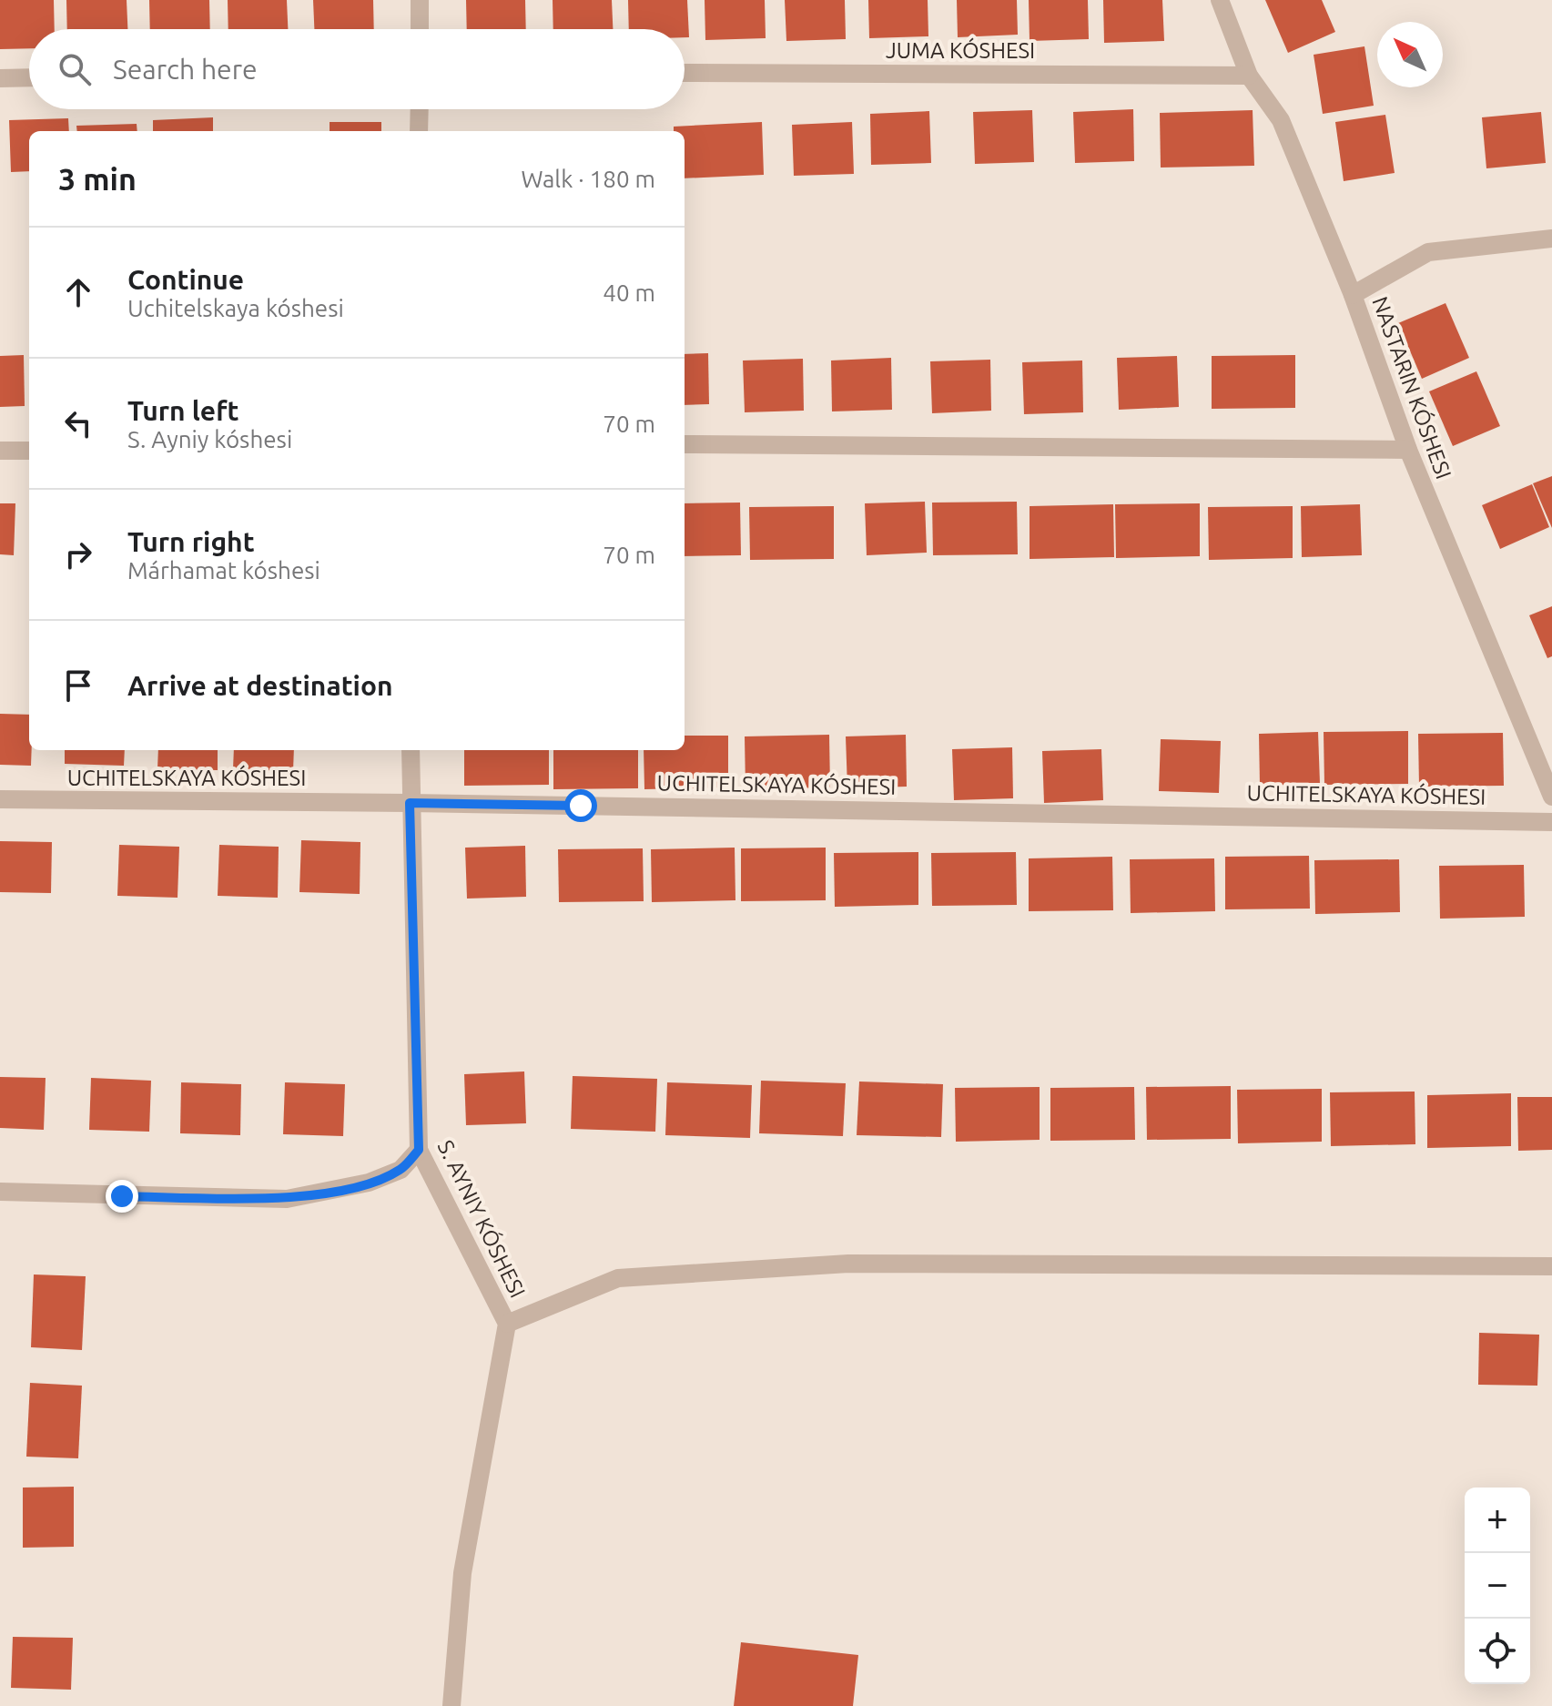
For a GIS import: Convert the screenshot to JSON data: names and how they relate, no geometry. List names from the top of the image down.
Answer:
{
  "streets": {
    "street": [
      "JUMA KÓSHESI",
      "NASTARIN KÓSHESI",
      "UCHITELSKAYA KÓSHESI",
      "S. AYNIY KÓSHESI"
    ]
  },
  "crossings": [
    ["JUMA KÓSHESI", "NASTARIN KÓSHESI"],
    ["UCHITELSKAYA KÓSHESI", "S. AYNIY KÓSHESI"]
  ],
  "north": "top left",
  "page": {
    "search": "Search here",
    "heading": ["3 min", "Walk · 180 m"],
    "list": [
      ["Continue", "Uchitelskaya kóshesi", "40 m"],
      ["Turn left", "S. Ayniy kóshesi", "70 m"],
      ["Turn right", "Márhamat kóshesi", "70 m"],
      "Arrive at destination"
    ],
    "map_buttons": ["+", "−"]
  }
}
